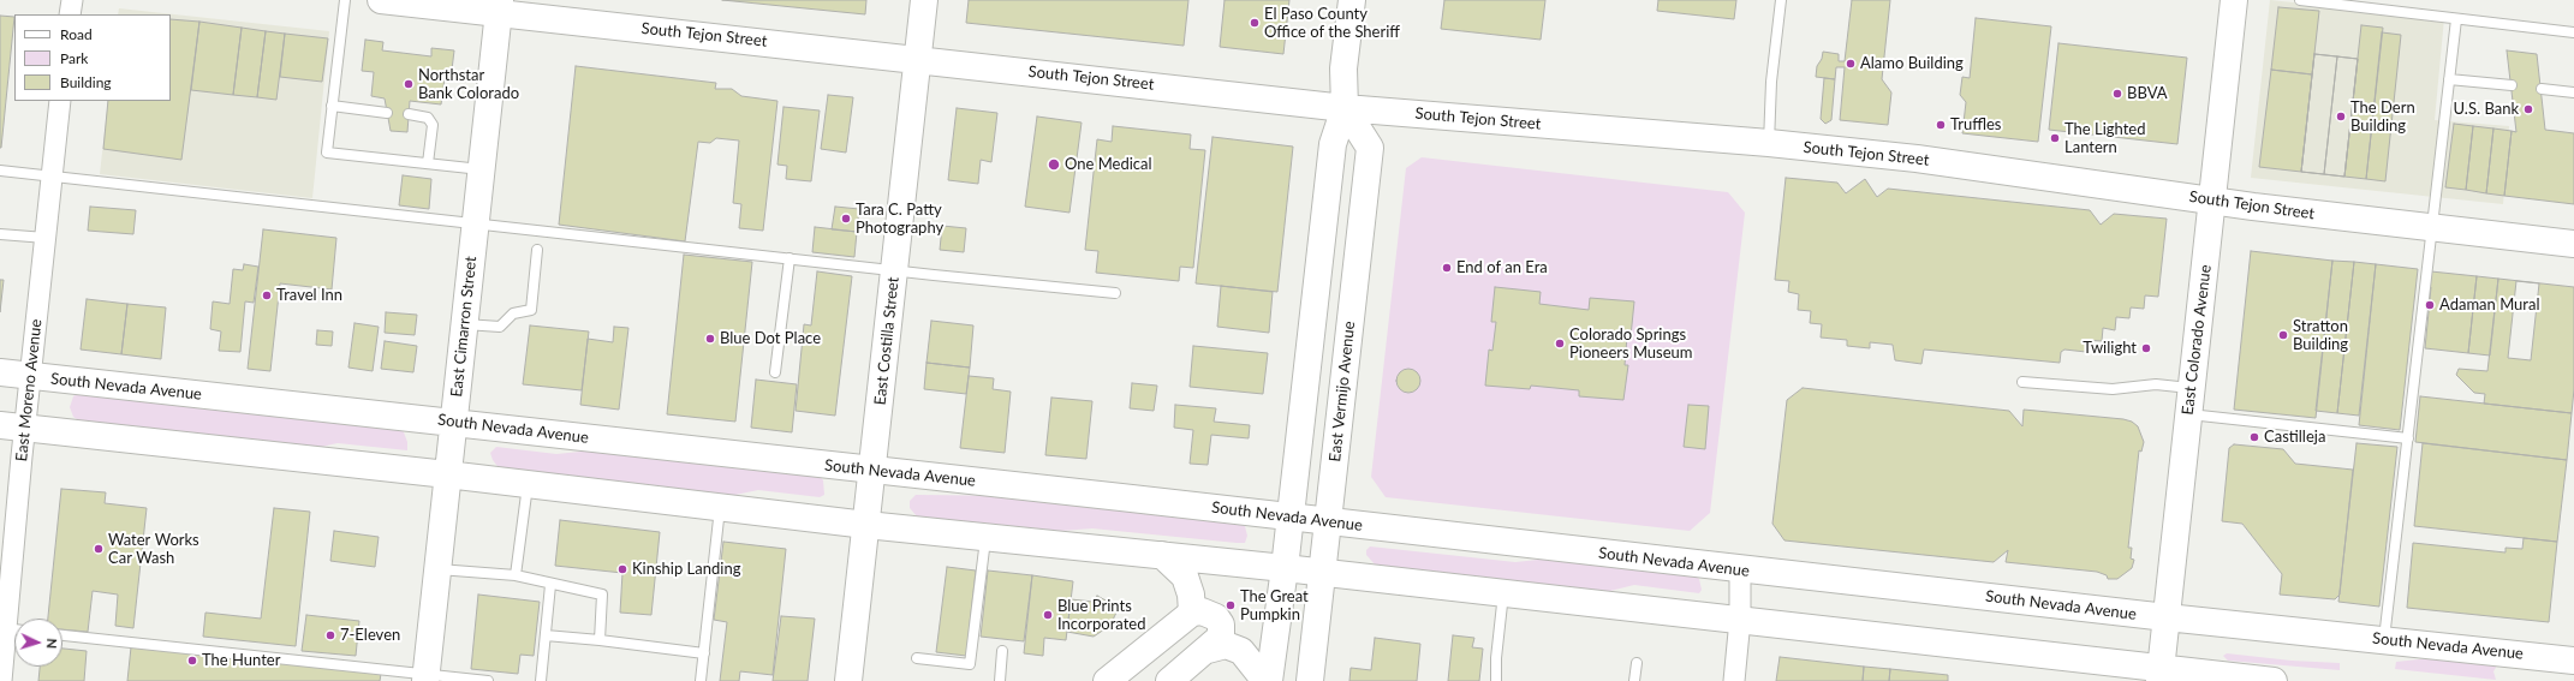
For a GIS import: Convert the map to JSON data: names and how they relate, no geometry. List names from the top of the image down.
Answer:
{
  "streets": {
    "main road": [
      "South Tejon Street",
      "East Cimarron Street",
      "East Colorado Avenue",
      "East Costilla Street",
      "South Nevada Avenue",
      "East Vermijo Avenue"
    ],
    "street": ["East Moreno Avenue"]
  },
  "crossings": [
    ["South Tejon Street", "East Cimarron Street"],
    ["South Tejon Street", "East Colorado Avenue"],
    ["South Tejon Street", "East Costilla Street"],
    ["South Tejon Street", "East Vermijo Avenue"],
    ["East Cimarron Street", "South Nevada Avenue"],
    ["East Colorado Avenue", "South Nevada Avenue"],
    ["East Costilla Street", "South Nevada Avenue"],
    ["South Nevada Avenue", "East Moreno Avenue"],
    ["South Nevada Avenue", "East Vermijo Avenue"]
  ],
  "places": [
    "El Paso County Office of the Sheriff",
    "Alamo Building",
    "Northstar Bank Colorado",
    "BBVA",
    "U.S. Bank",
    "The Dern Building",
    "Truffles",
    "The Lighted Lantern",
    "One Medical",
    "Tara C. Patty Photography",
    "End of an Era",
    "Travel Inn",
    "Adaman Mural",
    "Stratton Building",
    "Blue Dot Place",
    "Colorado Springs Pioneers Museum",
    "Twilight",
    "Castilleja",
    "Water Works Car Wash",
    "Kinship Landing",
    "The Great Pumpkin",
    "Blue Prints Incorporated",
    "7-Eleven",
    "The Hunter"
  ],
  "legend": ["Road", "Park", "Building"],
  "north": "right"
}
